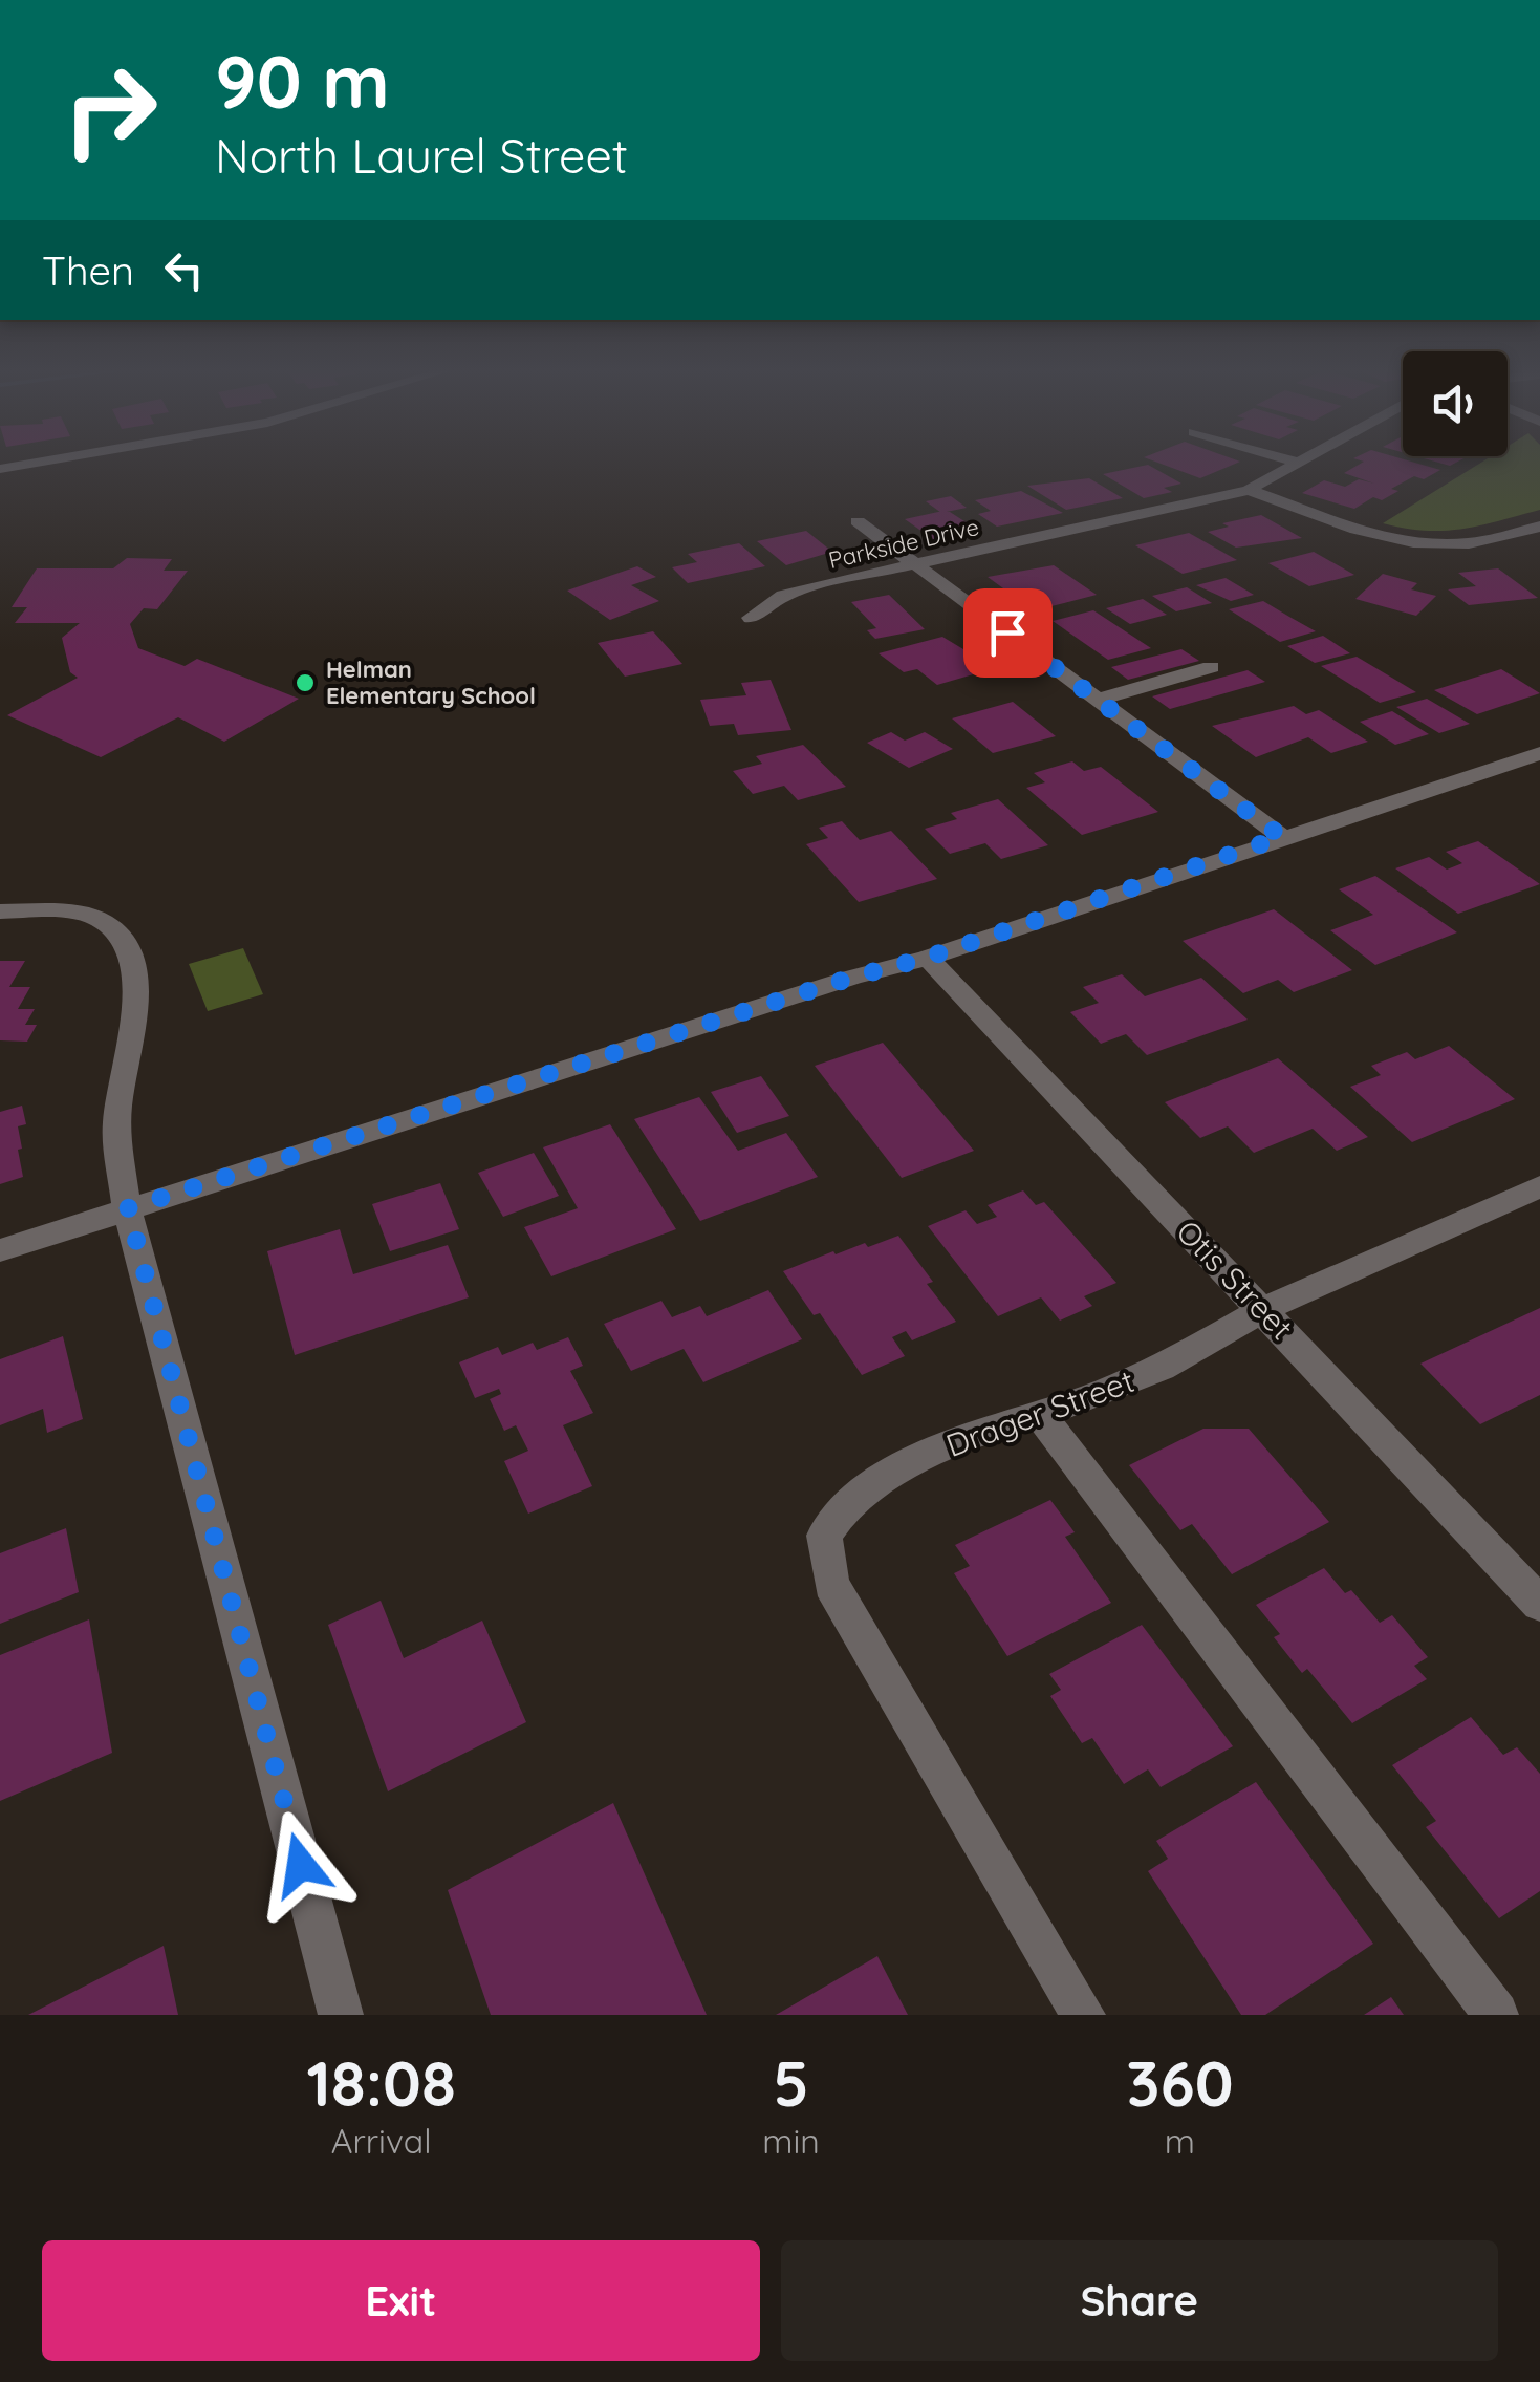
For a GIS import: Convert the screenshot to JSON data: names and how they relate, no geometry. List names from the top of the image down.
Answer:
{
  "streets": {
    "street": ["Parkside Drive", "Otis Street", "Drager Street"]
  },
  "crossings": [
    ["Otis Street", "Drager Street"]
  ],
  "places": ["Helman Elementary School"],
  "page": {
    "turn": ["90 m", "North Laurel Street"],
    "then": "Then",
    "eta": [
      "18:08",
      "Arrival",
      "5",
      "min",
      "360",
      "m"
    ],
    "buttons": ["Exit", "Share"]
  }
}
